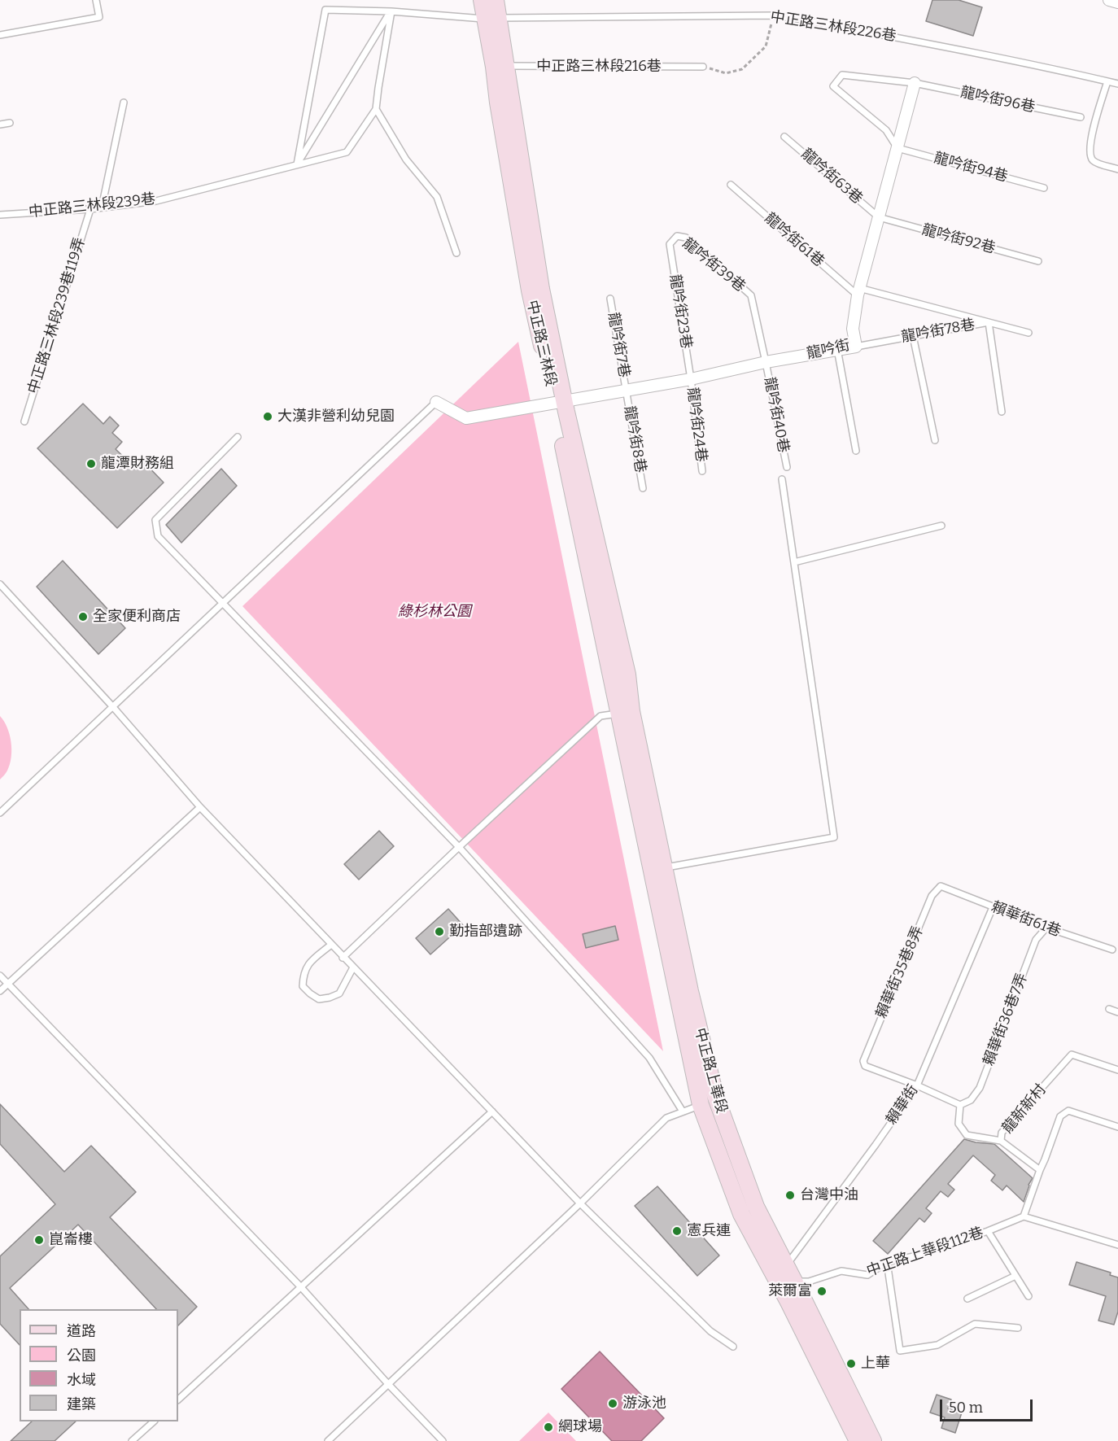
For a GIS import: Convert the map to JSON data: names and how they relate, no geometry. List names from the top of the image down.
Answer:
{
  "streets": {
    "main road": ["中正路三林段", "中正路上華段"],
    "street": ["龍吟街"],
    "lane": [
      "中正路三林段226巷",
      "中正路三林段216巷",
      "龍吟街96巷",
      "龍吟街94巷",
      "龍吟街63巷",
      "中正路三林段239巷",
      "龍吟街92巷",
      "龍吟街61巷",
      "龍吟街39巷",
      "龍吟街23巷",
      "中正路三林段239巷119弄",
      "龍吟街78巷",
      "龍吟街7巷",
      "龍吟街40巷",
      "龍吟街24巷",
      "龍吟街8巷",
      "賴華街61巷",
      "賴華街35巷8弄",
      "賴華街36巷7弄",
      "賴華街",
      "龍新新村",
      "中正路上華段112巷"
    ]
  },
  "crossings": [
    ["中正路三林段226巷", "中正路三林段"],
    ["中正路三林段216巷", "中正路三林段"],
    ["龍吟街96巷", "龍吟街94巷"],
    ["龍吟街96巷", "龍吟街"],
    ["龍吟街94巷", "龍吟街"],
    ["龍吟街63巷", "龍吟街92巷"],
    ["龍吟街63巷", "龍吟街"],
    ["中正路三林段239巷", "中正路三林段239巷119弄"],
    ["龍吟街92巷", "龍吟街"],
    ["龍吟街61巷", "龍吟街"],
    ["龍吟街39巷", "龍吟街23巷"],
    ["龍吟街39巷", "龍吟街"],
    ["龍吟街39巷", "龍吟街40巷"],
    ["龍吟街23巷", "龍吟街"],
    ["龍吟街23巷", "龍吟街24巷"],
    ["龍吟街78巷", "龍吟街"],
    ["中正路三林段", "龍吟街"],
    ["中正路三林段", "中正路上華段"],
    ["龍吟街7巷", "龍吟街"],
    ["龍吟街7巷", "龍吟街8巷"],
    ["龍吟街", "龍吟街40巷"],
    ["龍吟街", "龍吟街24巷"],
    ["龍吟街", "龍吟街8巷"],
    ["賴華街61巷", "賴華街35巷8弄"],
    ["賴華街61巷", "賴華街36巷7弄"],
    ["賴華街61巷", "賴華街"],
    ["賴華街35巷8弄", "賴華街"],
    ["中正路上華段", "賴華街"],
    ["中正路上華段", "中正路上華段112巷"],
    ["賴華街", "中正路上華段112巷"]
  ],
  "parks": ["綠杉林公園"],
  "places": [
    "大漢非營利幼兒園",
    "龍潭財務組",
    "全家便利商店",
    "勤指部遺跡",
    "台灣中油",
    "憲兵連",
    "崑崙樓",
    "萊爾富",
    "上華",
    "游泳池",
    "網球場"
  ],
  "legend": [
    "道路",
    "公園",
    "水域",
    "建築"
  ],
  "scale_bar": "50 m"
}
